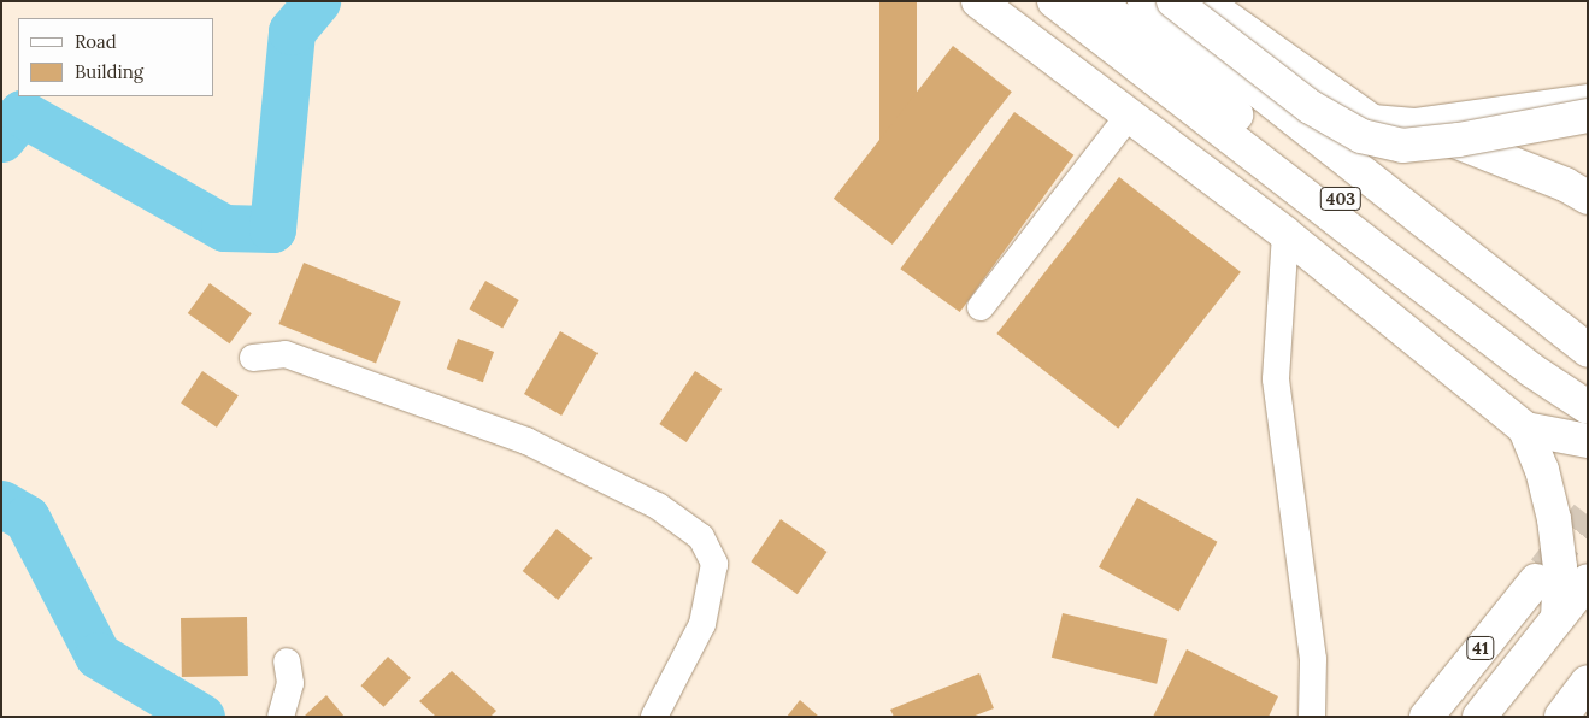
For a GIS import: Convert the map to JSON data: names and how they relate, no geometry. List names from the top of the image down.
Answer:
{
  "streets": {
    "highway": ["403", "41"]
  },
  "legend": ["Road", "Building"]
}
